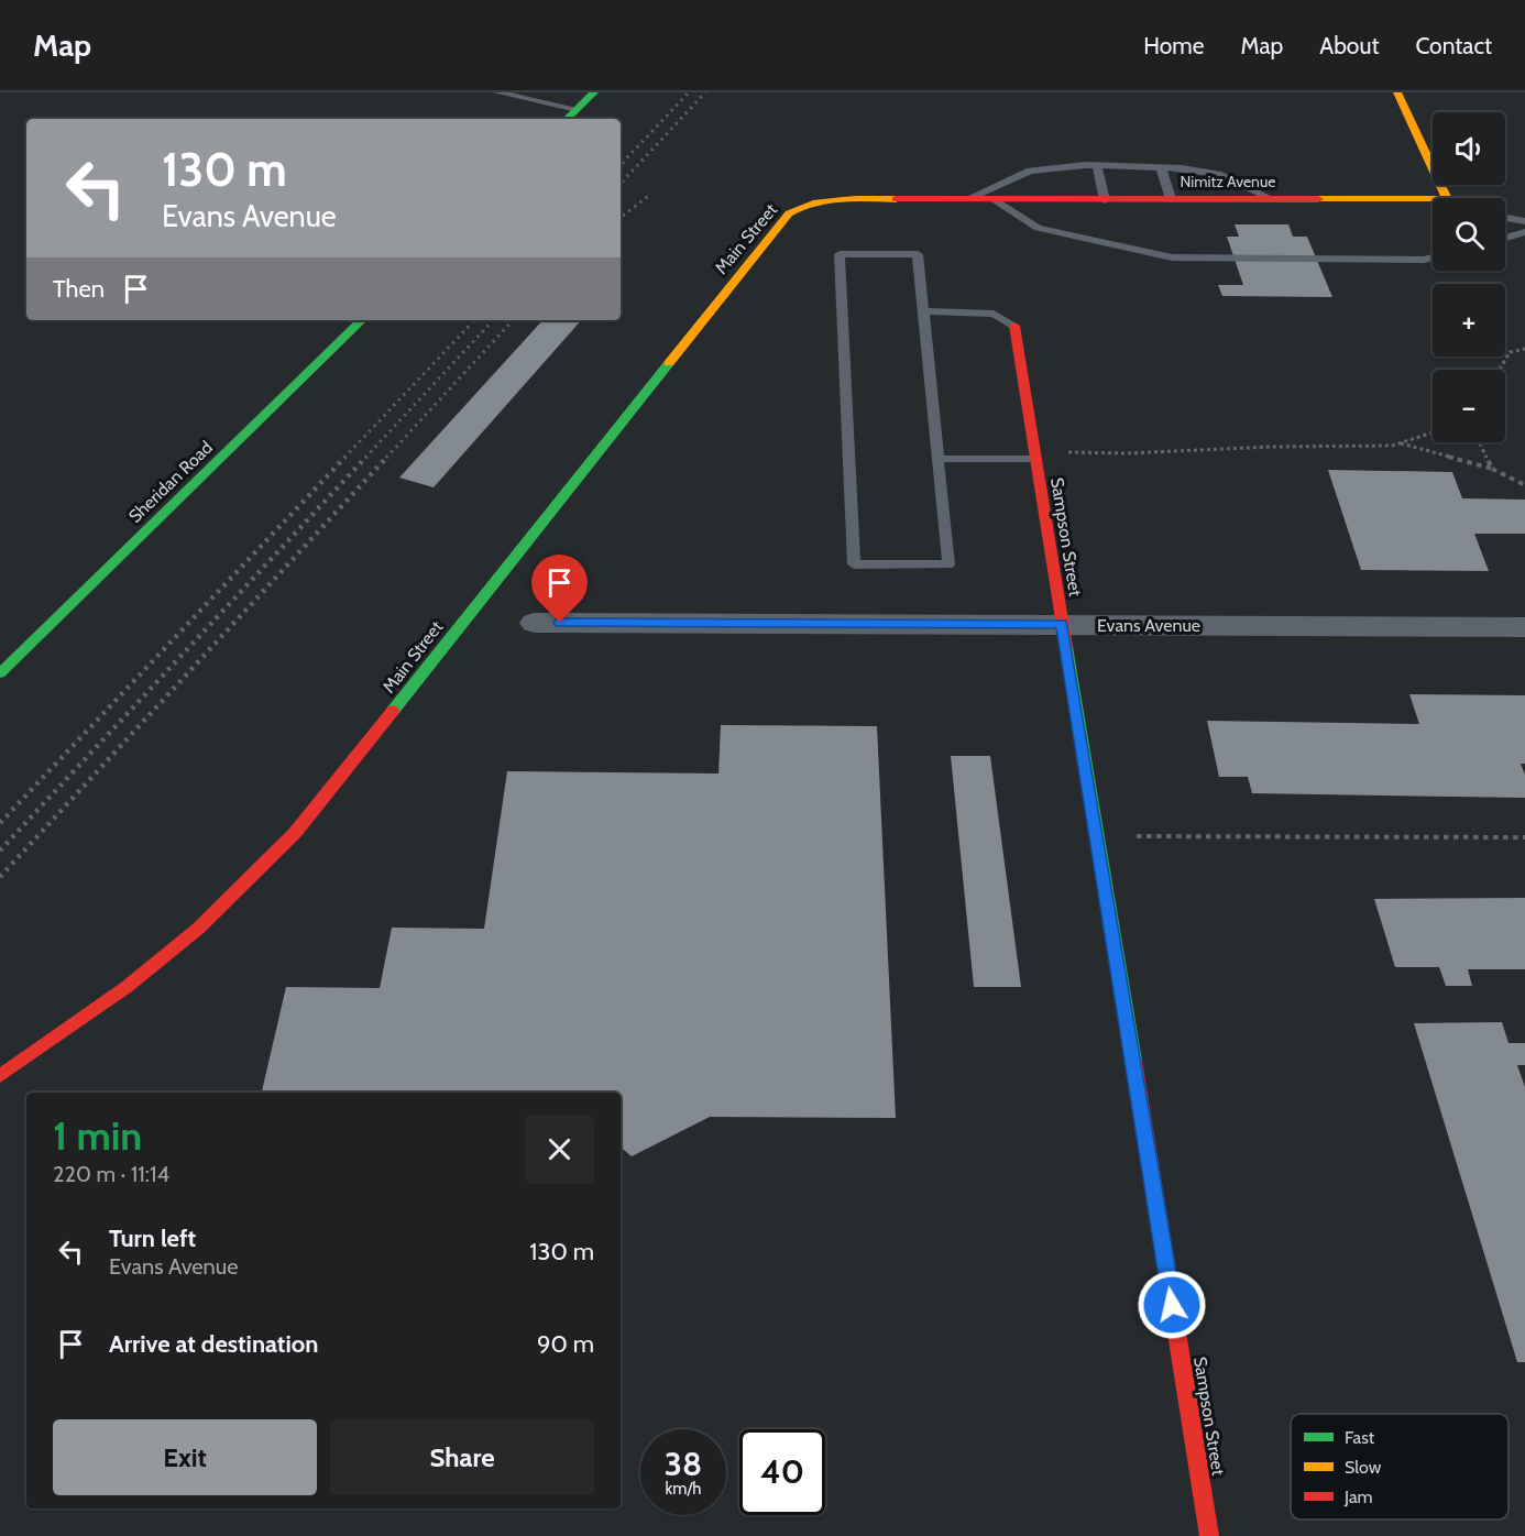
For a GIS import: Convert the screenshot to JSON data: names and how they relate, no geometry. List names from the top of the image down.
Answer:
{
  "streets": {
    "main road": [
      "Nimitz Avenue",
      "Main Street",
      "Sheridan Road",
      "Sampson Street"
    ],
    "street": ["Evans Avenue"]
  },
  "crossings": [
    ["Nimitz Avenue", "Main Street"],
    ["Sampson Street", "Evans Avenue"]
  ],
  "legend": ["Fast", "Slow", "Jam"],
  "page": {
    "header": "Map",
    "nav": [
      "Home",
      "Map",
      "About",
      "Contact"
    ],
    "map_buttons": ["+", "−"],
    "turn": ["130 m", "Evans Avenue"],
    "then": "Then",
    "heading": ["1 min", "220 m · 11:14"],
    "list": [
      {
        "name": "Turn left",
        "note": "Evans Avenue",
        "value": "130 m"
      },
      {
        "name": "Arrive at destination",
        "value": "90 m"
      }
    ],
    "buttons": ["Exit", "Share"],
    "speed": "38 km/h",
    "limit": "40"
  }
}
